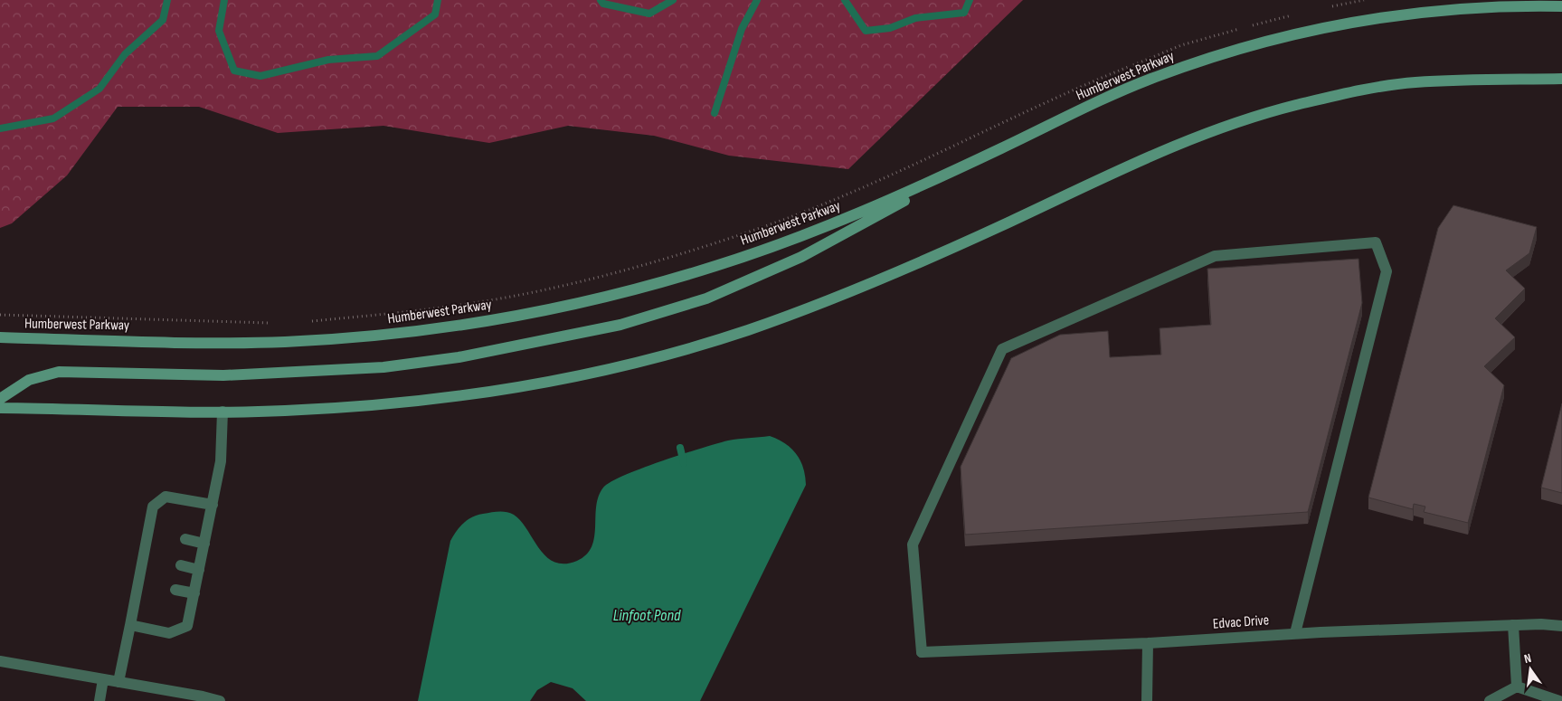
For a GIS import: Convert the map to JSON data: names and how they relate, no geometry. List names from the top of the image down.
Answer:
{
  "streets": {
    "main road": ["Humberwest Parkway"],
    "street": ["Edvac Drive"]
  },
  "water": ["Linfoot Pond"],
  "north": "top"
}
